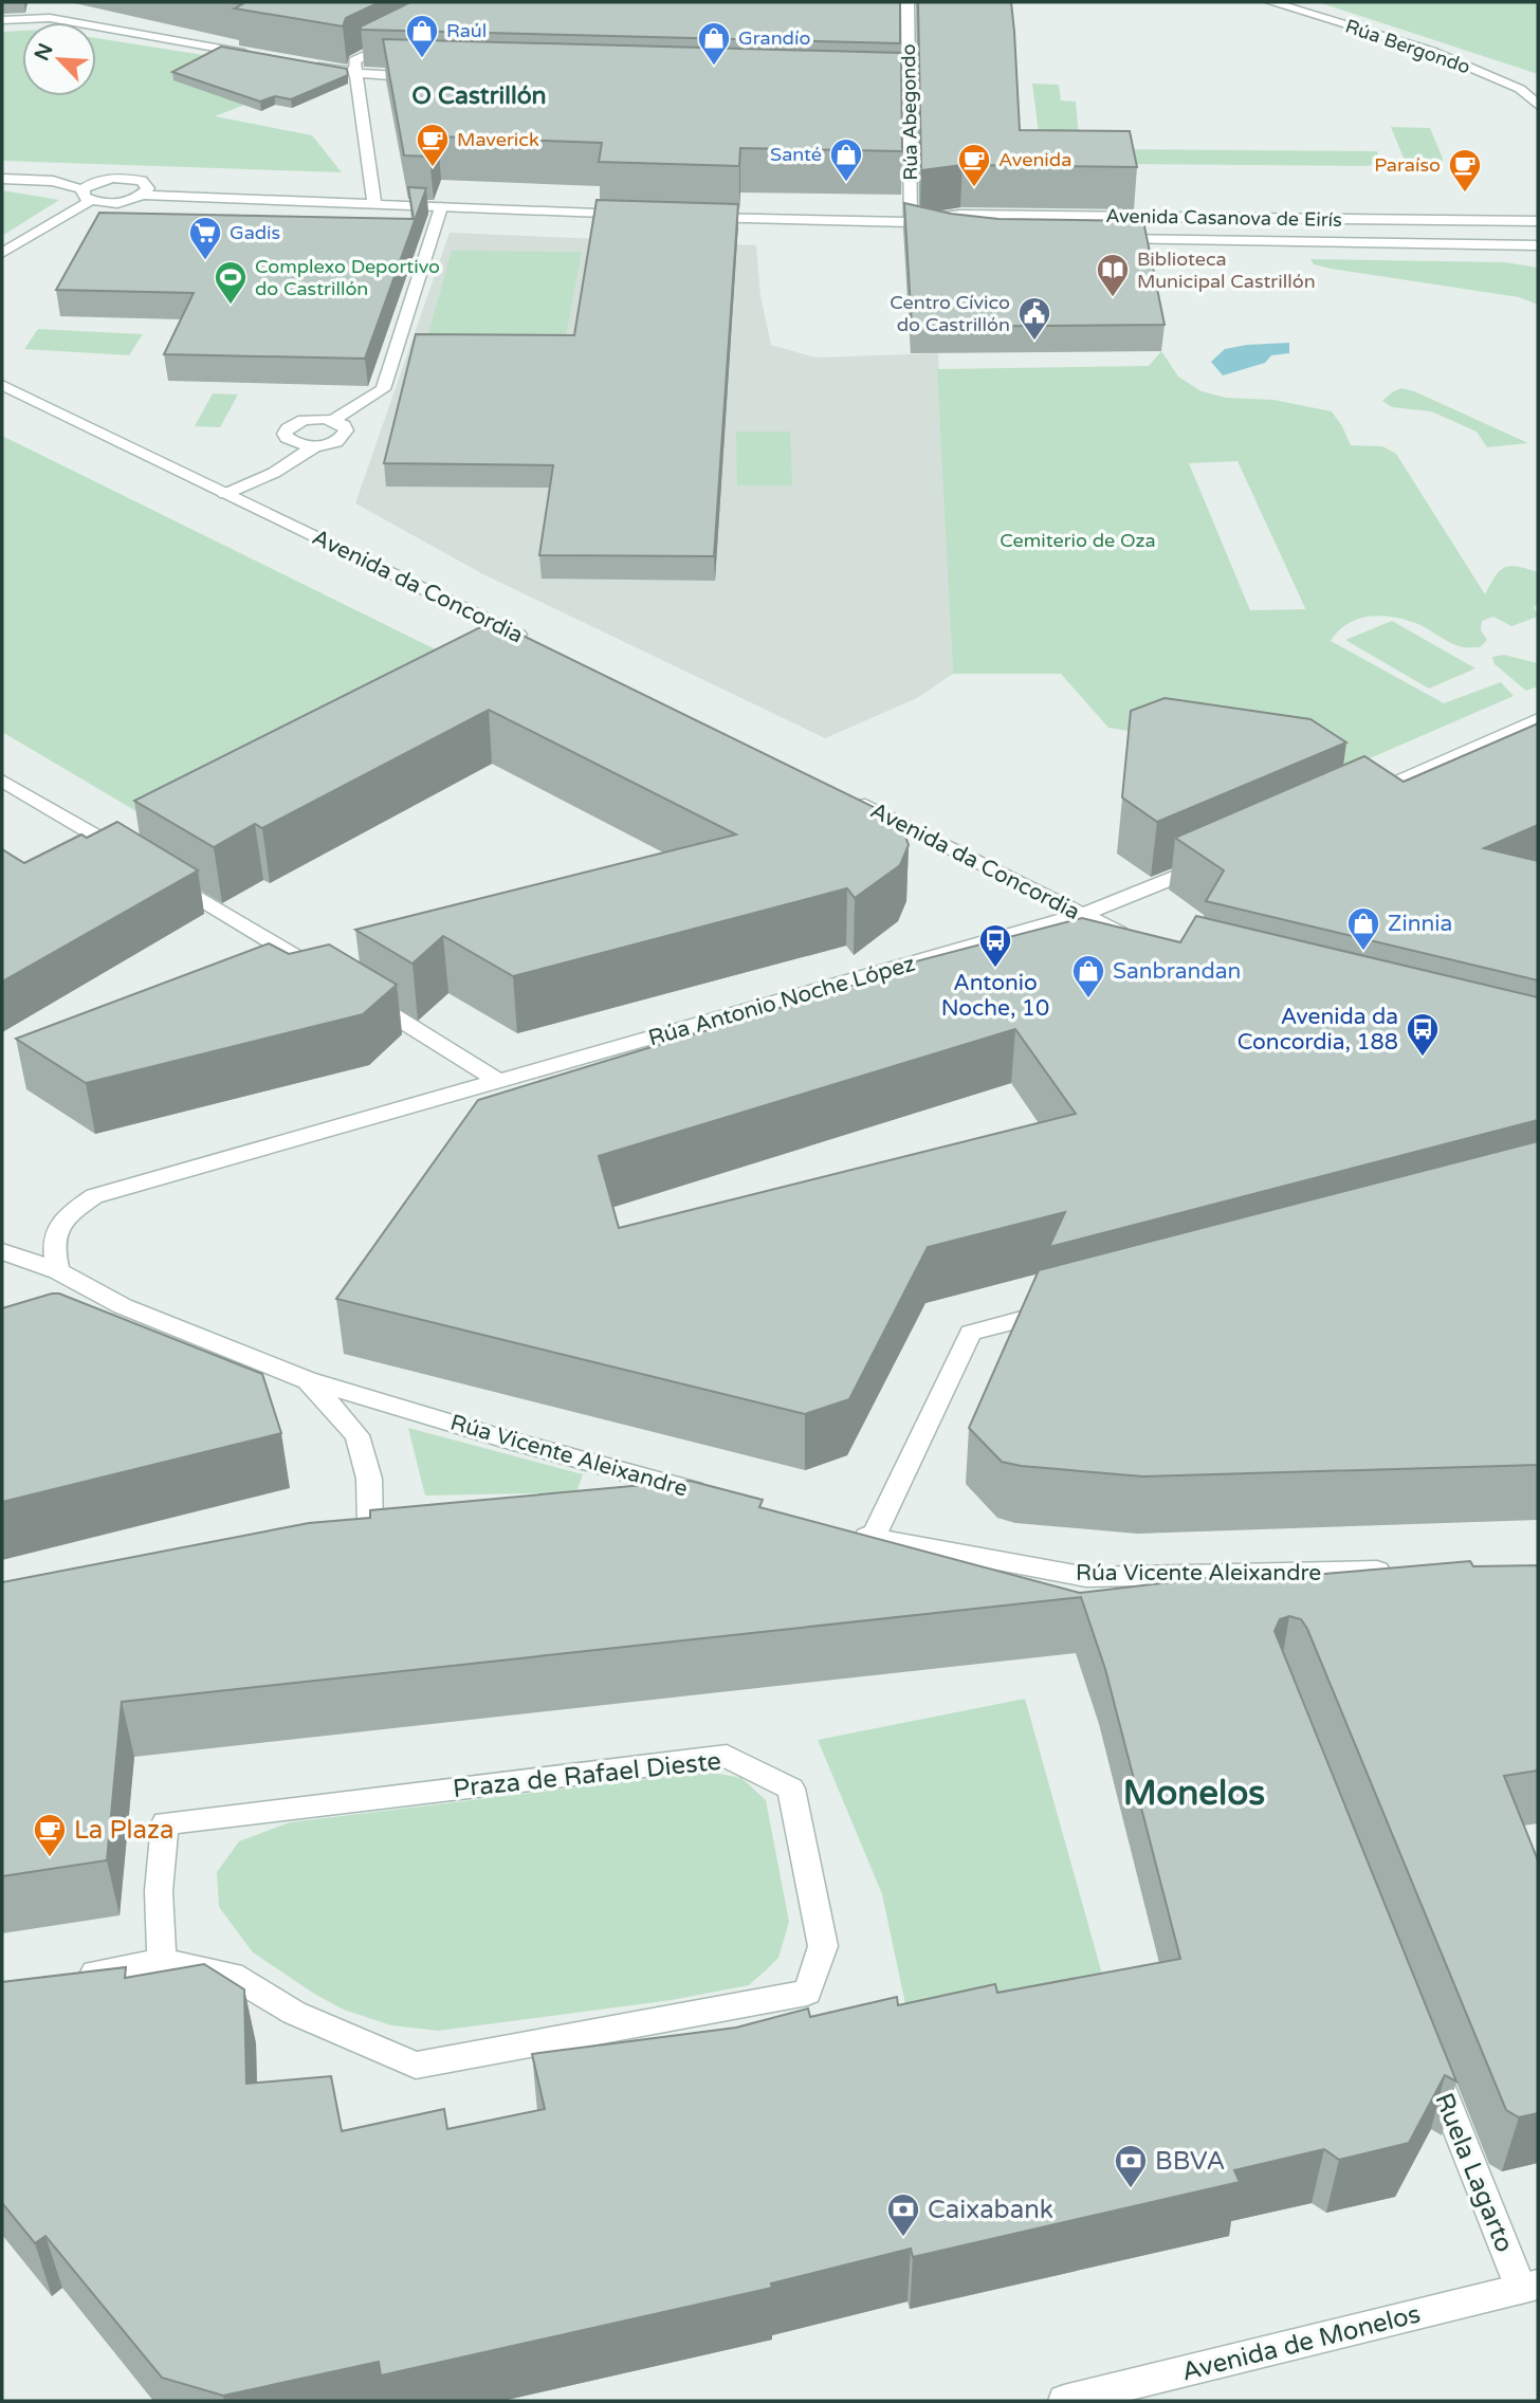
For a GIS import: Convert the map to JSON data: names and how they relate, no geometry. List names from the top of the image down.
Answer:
{
  "streets": {
    "street": [
      "Rúa Bergondo",
      "Rúa Abegondo",
      "Avenida Casanova de Eirís",
      "Avenida da Concordia",
      "Rúa Antonio Noche López",
      "Rúa Vicente Aleixandre",
      "Praza de Rafael Dieste",
      "Ruela Lagarto",
      "Avenida de Monelos"
    ]
  },
  "crossings": [
    ["Rúa Abegondo", "Avenida Casanova de Eirís"],
    ["Avenida da Concordia", "Rúa Antonio Noche López"],
    ["Rúa Antonio Noche López", "Rúa Vicente Aleixandre"],
    ["Ruela Lagarto", "Avenida de Monelos"]
  ],
  "districts": ["O Castrillón", "Monelos"],
  "parks": ["Cemiterio de Oza"],
  "places": {
    "shop": [
      "Raúl",
      "Grandío",
      "Santé",
      "Zinnia",
      "Sanbrandan"
    ],
    "cafe": [
      "Maverick",
      "Avenida",
      "Paraíso",
      "La Plaza"
    ],
    "supermarket": ["Gadis"],
    "library": ["Biblioteca Municipal Castrillón"],
    "sports": ["Complexo Deportivo do Castrillón"],
    "public building": ["Centro Cívico do Castrillón"],
    "bus stop": ["Antonio Noche, 10", "Avenida da Concordia, 188"],
    "bank": ["BBVA", "Caixabank"]
  },
  "north": "top left"
}
